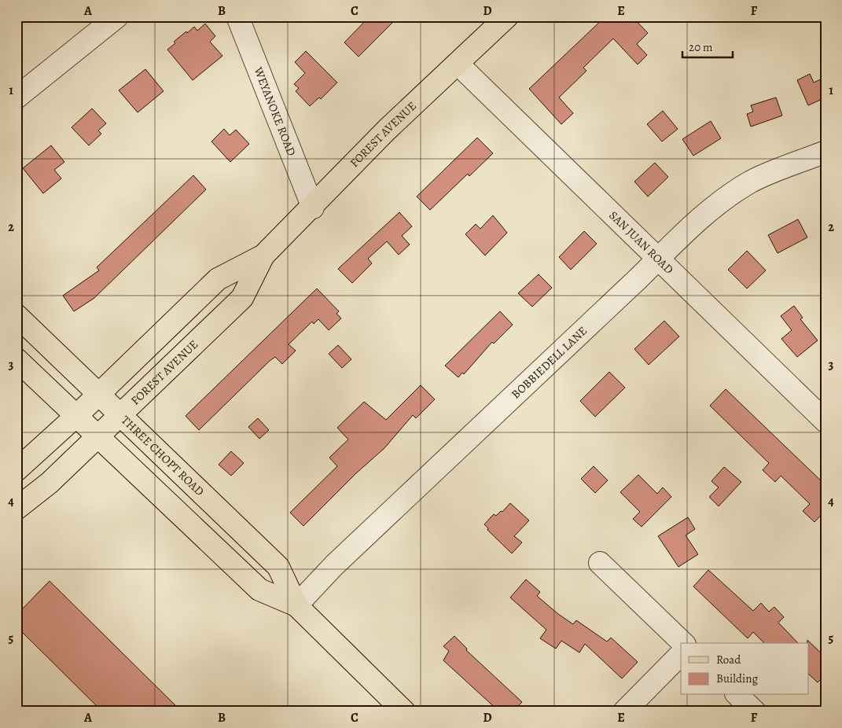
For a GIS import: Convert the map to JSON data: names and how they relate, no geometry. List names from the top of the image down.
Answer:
{
  "streets": {
    "main road": ["FOREST AVENUE", "THREE CHOPT ROAD"],
    "street": ["WEYANOKE ROAD", "SAN JUAN ROAD", "BOBBIEDELL LANE"]
  },
  "crossings": [
    ["WEYANOKE ROAD", "FOREST AVENUE"],
    ["FOREST AVENUE", "SAN JUAN ROAD"],
    ["FOREST AVENUE", "THREE CHOPT ROAD"],
    ["SAN JUAN ROAD", "BOBBIEDELL LANE"],
    ["BOBBIEDELL LANE", "THREE CHOPT ROAD"]
  ],
  "legend": ["Road", "Building"],
  "scale_bar": "20 m",
  "grid": {
    "columns": [
      "A",
      "B",
      "C",
      "D",
      "E",
      "F"
    ],
    "rows": [
      "1",
      "2",
      "3",
      "4",
      "5"
    ]
  }
}
